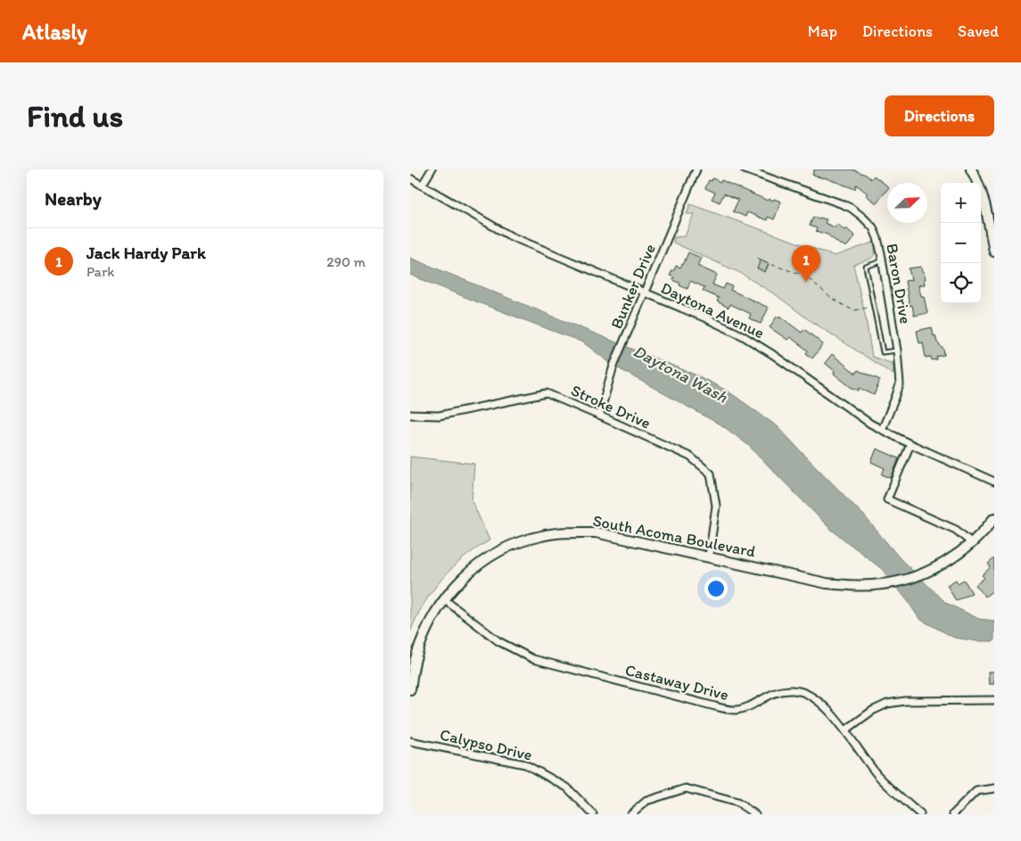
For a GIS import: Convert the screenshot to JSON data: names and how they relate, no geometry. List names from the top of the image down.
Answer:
{
  "streets": {
    "main road": ["South Acoma Boulevard"],
    "street": [
      "Baron Drive",
      "Bunker Drive",
      "Daytona Avenue",
      "Stroke Drive",
      "Castaway Drive",
      "Calypso Drive"
    ]
  },
  "crossings": [
    ["Baron Drive", "Daytona Avenue"],
    ["Bunker Drive", "Daytona Avenue"],
    ["Bunker Drive", "Stroke Drive"],
    ["Stroke Drive", "South Acoma Boulevard"],
    ["South Acoma Boulevard", "Castaway Drive"]
  ],
  "water": ["Daytona Wash"],
  "north": "top right",
  "page": {
    "header": "Atlasly",
    "nav": ["Map", "Directions", "Saved"],
    "buttons": "Directions",
    "title": "Find us",
    "heading": "Nearby",
    "map_buttons": ["+", "−"],
    "list": [
      {
        "mark": "1",
        "name": "Jack Hardy Park",
        "note": "Park",
        "value": "290 m"
      }
    ],
    "pins": "1"
  }
}
